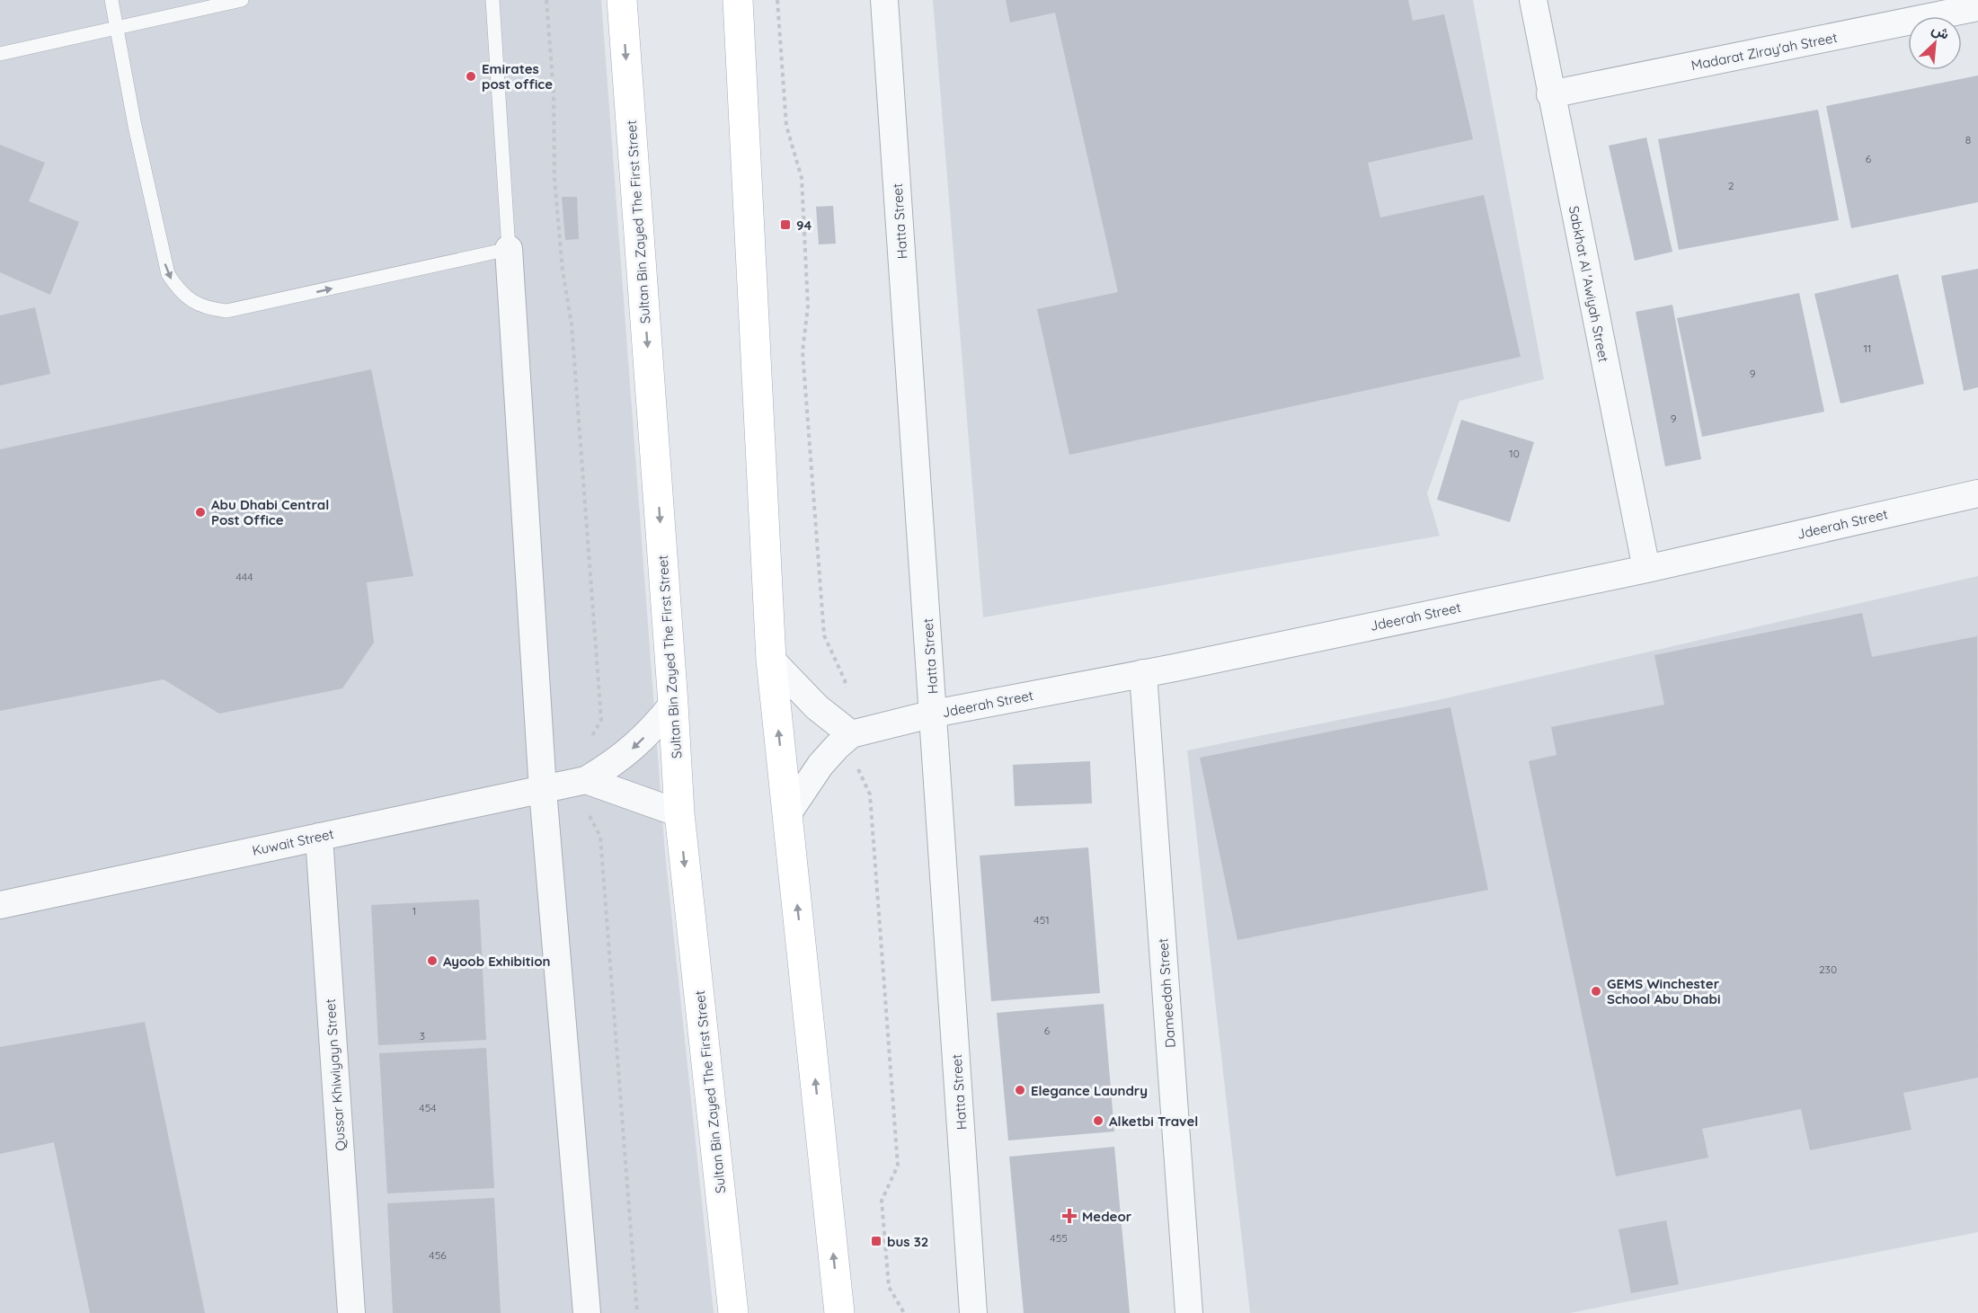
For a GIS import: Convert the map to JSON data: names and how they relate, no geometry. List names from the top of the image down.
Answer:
{
  "streets": {
    "main road": ["Sultan Bin Zayed The First Street"],
    "street": [
      "Madarat Ziray'ah Street",
      "Hatta Street",
      "Sabkhat Al 'Awiyah Street",
      "Jdeerah Street",
      "Kuwait Street",
      "Dameedah Street",
      "Qussar Khiwiyayn Street"
    ]
  },
  "crossings": [
    ["Madarat Ziray'ah Street", "Sabkhat Al 'Awiyah Street"],
    ["Hatta Street", "Jdeerah Street"],
    ["Sultan Bin Zayed The First Street", "Kuwait Street"],
    ["Sabkhat Al 'Awiyah Street", "Jdeerah Street"],
    ["Jdeerah Street", "Dameedah Street"],
    ["Kuwait Street", "Qussar Khiwiyayn Street"]
  ],
  "places": {
    "other": [
      "Emirates post office",
      "Abu Dhabi Central Post Office",
      "Ayoob Exhibition",
      "GEMS Winchester School Abu Dhabi",
      "Elegance Laundry",
      "Alketbi Travel"
    ],
    "transit": ["94", "bus 32"],
    "health": ["Medeor"]
  },
  "house_numbers": [
    "8",
    "6",
    "2",
    "11",
    "9",
    "9",
    "10",
    "444",
    "1",
    "451",
    "230",
    "6",
    "3",
    "454",
    "455",
    "456"
  ],
  "north": "top right"
}
